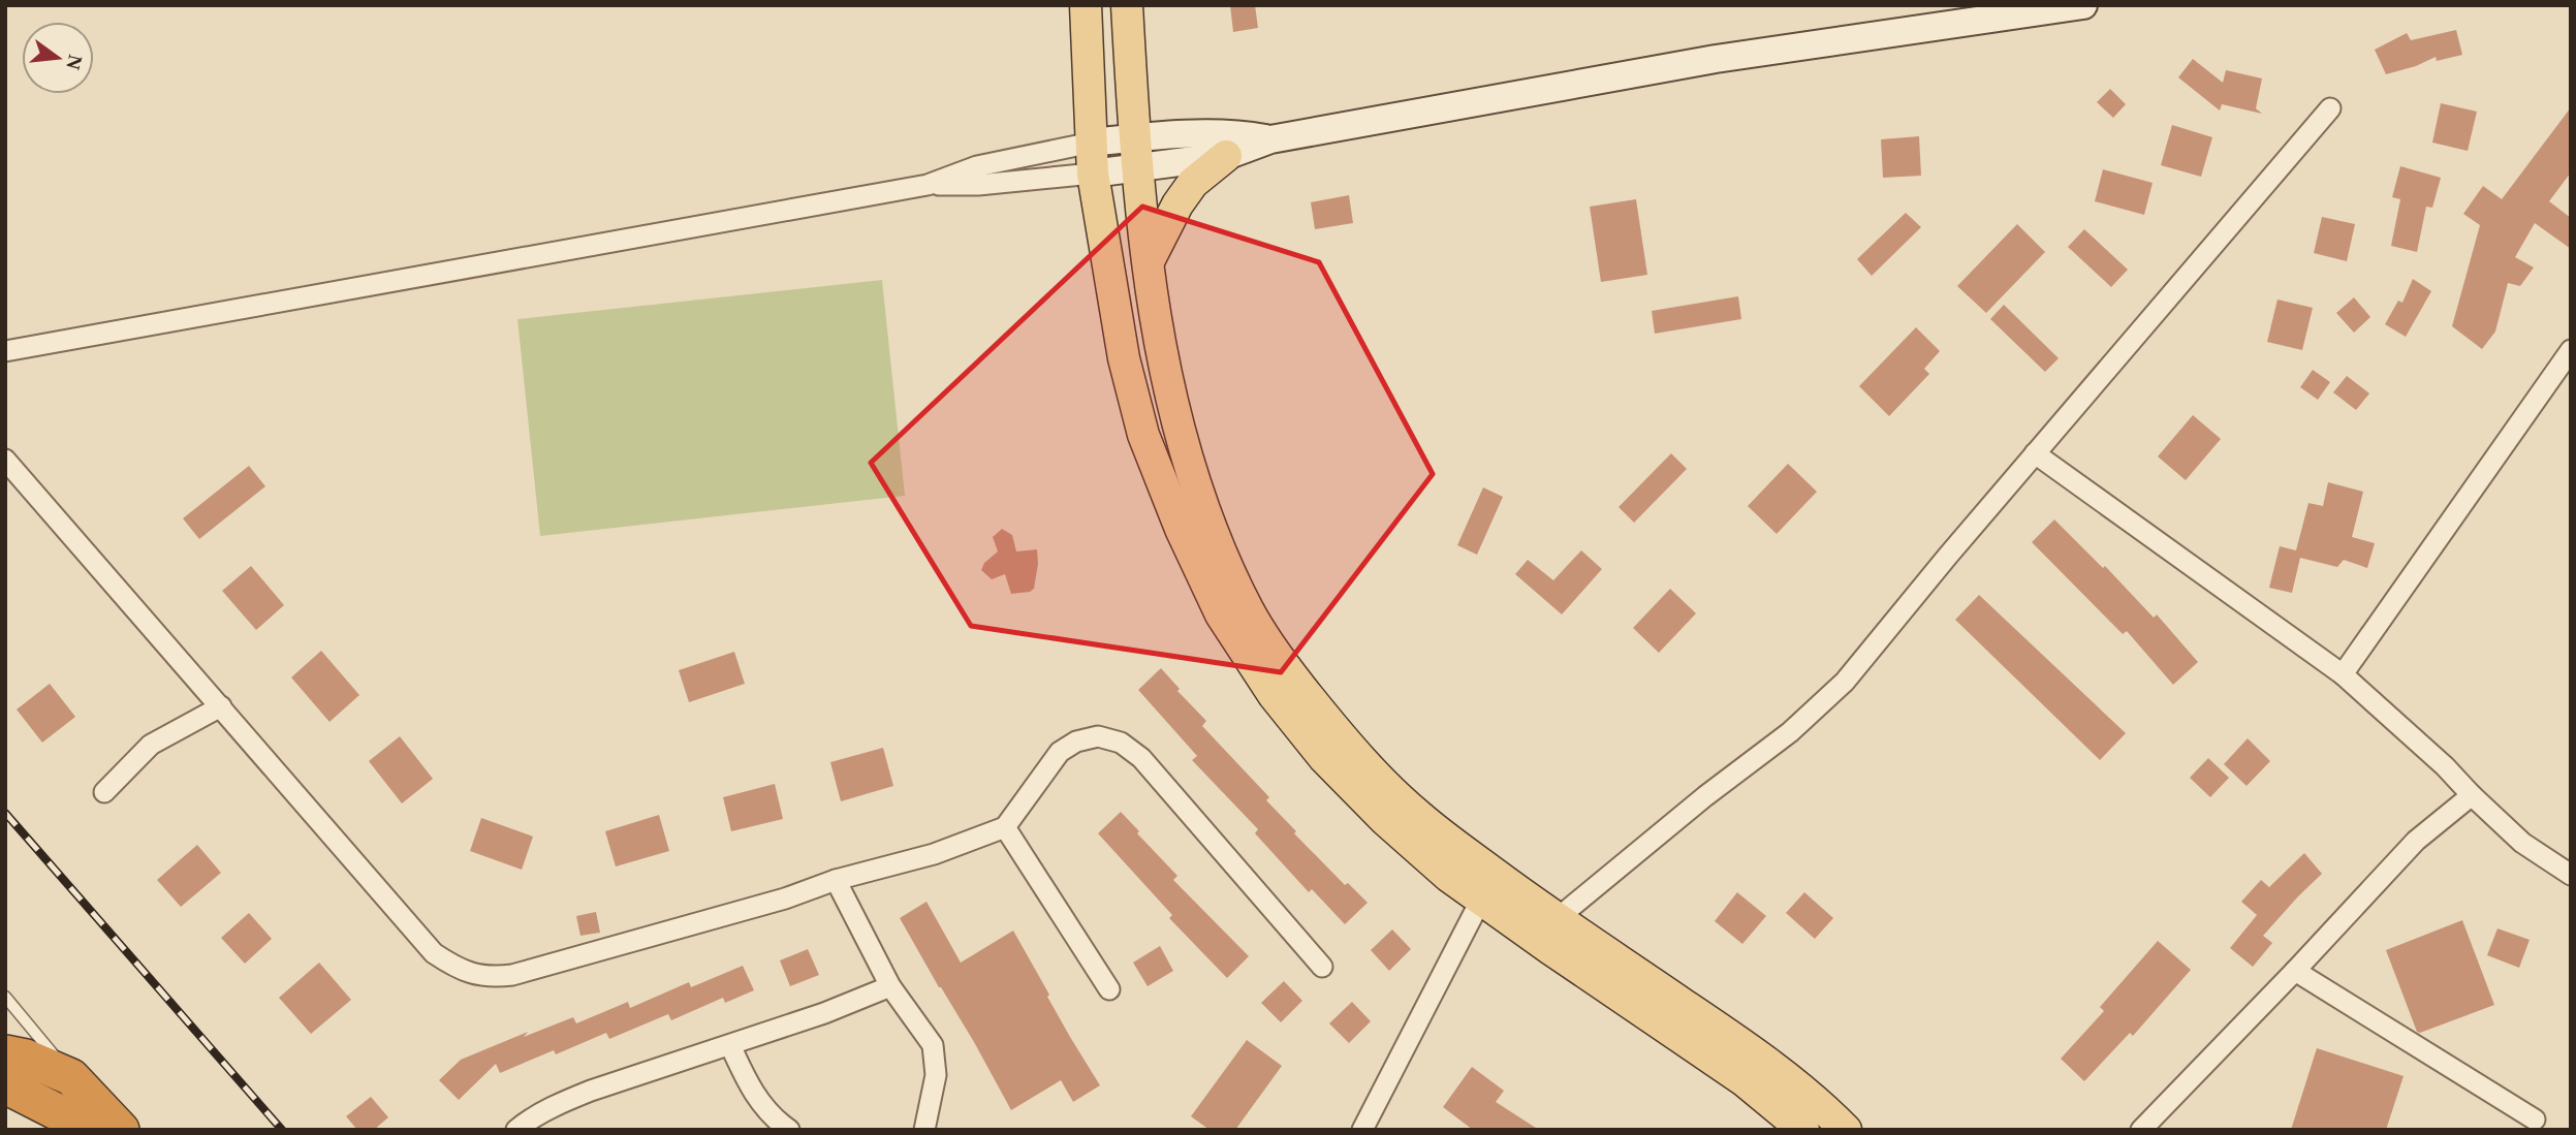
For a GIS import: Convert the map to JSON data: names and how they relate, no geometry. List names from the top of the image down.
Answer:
{
  "north": "right"
}
